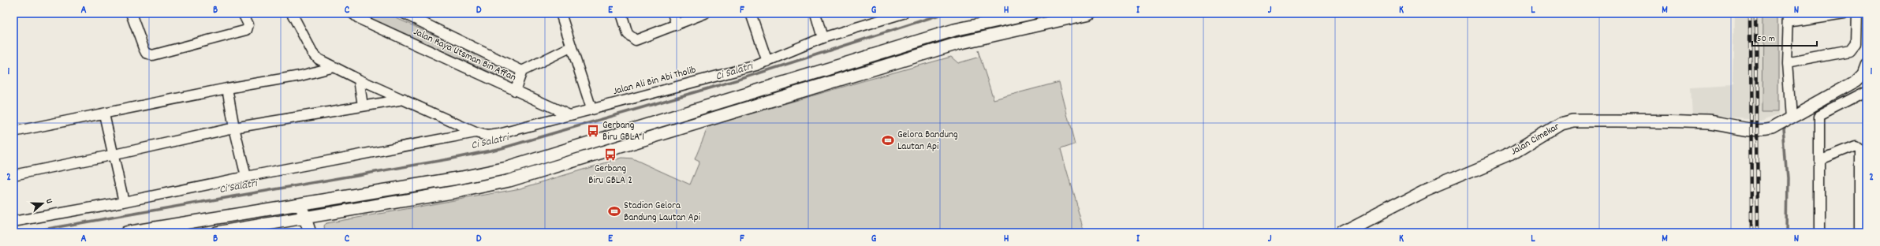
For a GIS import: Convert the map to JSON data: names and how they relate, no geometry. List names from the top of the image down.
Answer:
{
  "streets": {
    "street": ["Jalan Raya Utsman Bin Affan", "Jalan Ali Bin Abi Tholib", "Jalan Cimekar"]
  },
  "crossings": [
    ["Jalan Raya Utsman Bin Affan", "Jalan Ali Bin Abi Tholib"]
  ],
  "water": ["Ci Salatri"],
  "places": {
    "bus stop": ["Gerbang Biru GBLA 1", "Gerbang Biru GBLA 2"],
    "sports": ["Gelora Bandung Lautan Api", "Stadion Gelora Bandung Lautan Api"]
  },
  "scale_bar": "50 m",
  "north": "right",
  "grid": {
    "columns": [
      "A",
      "B",
      "C",
      "D",
      "E",
      "F",
      "G",
      "H",
      "I",
      "J",
      "K",
      "L",
      "M",
      "N"
    ],
    "rows": ["1", "2"]
  }
}
